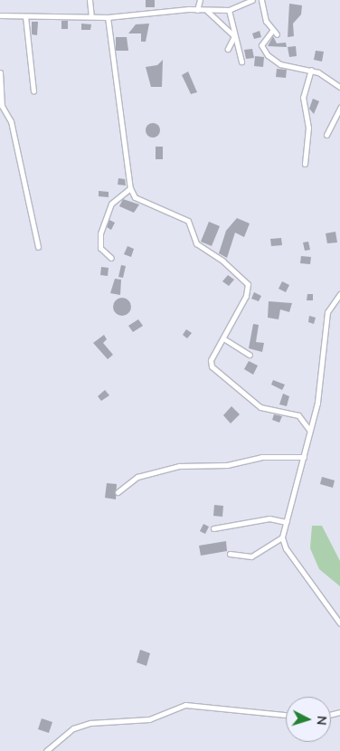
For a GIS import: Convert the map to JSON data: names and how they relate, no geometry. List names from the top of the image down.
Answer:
{
  "north": "right"
}
